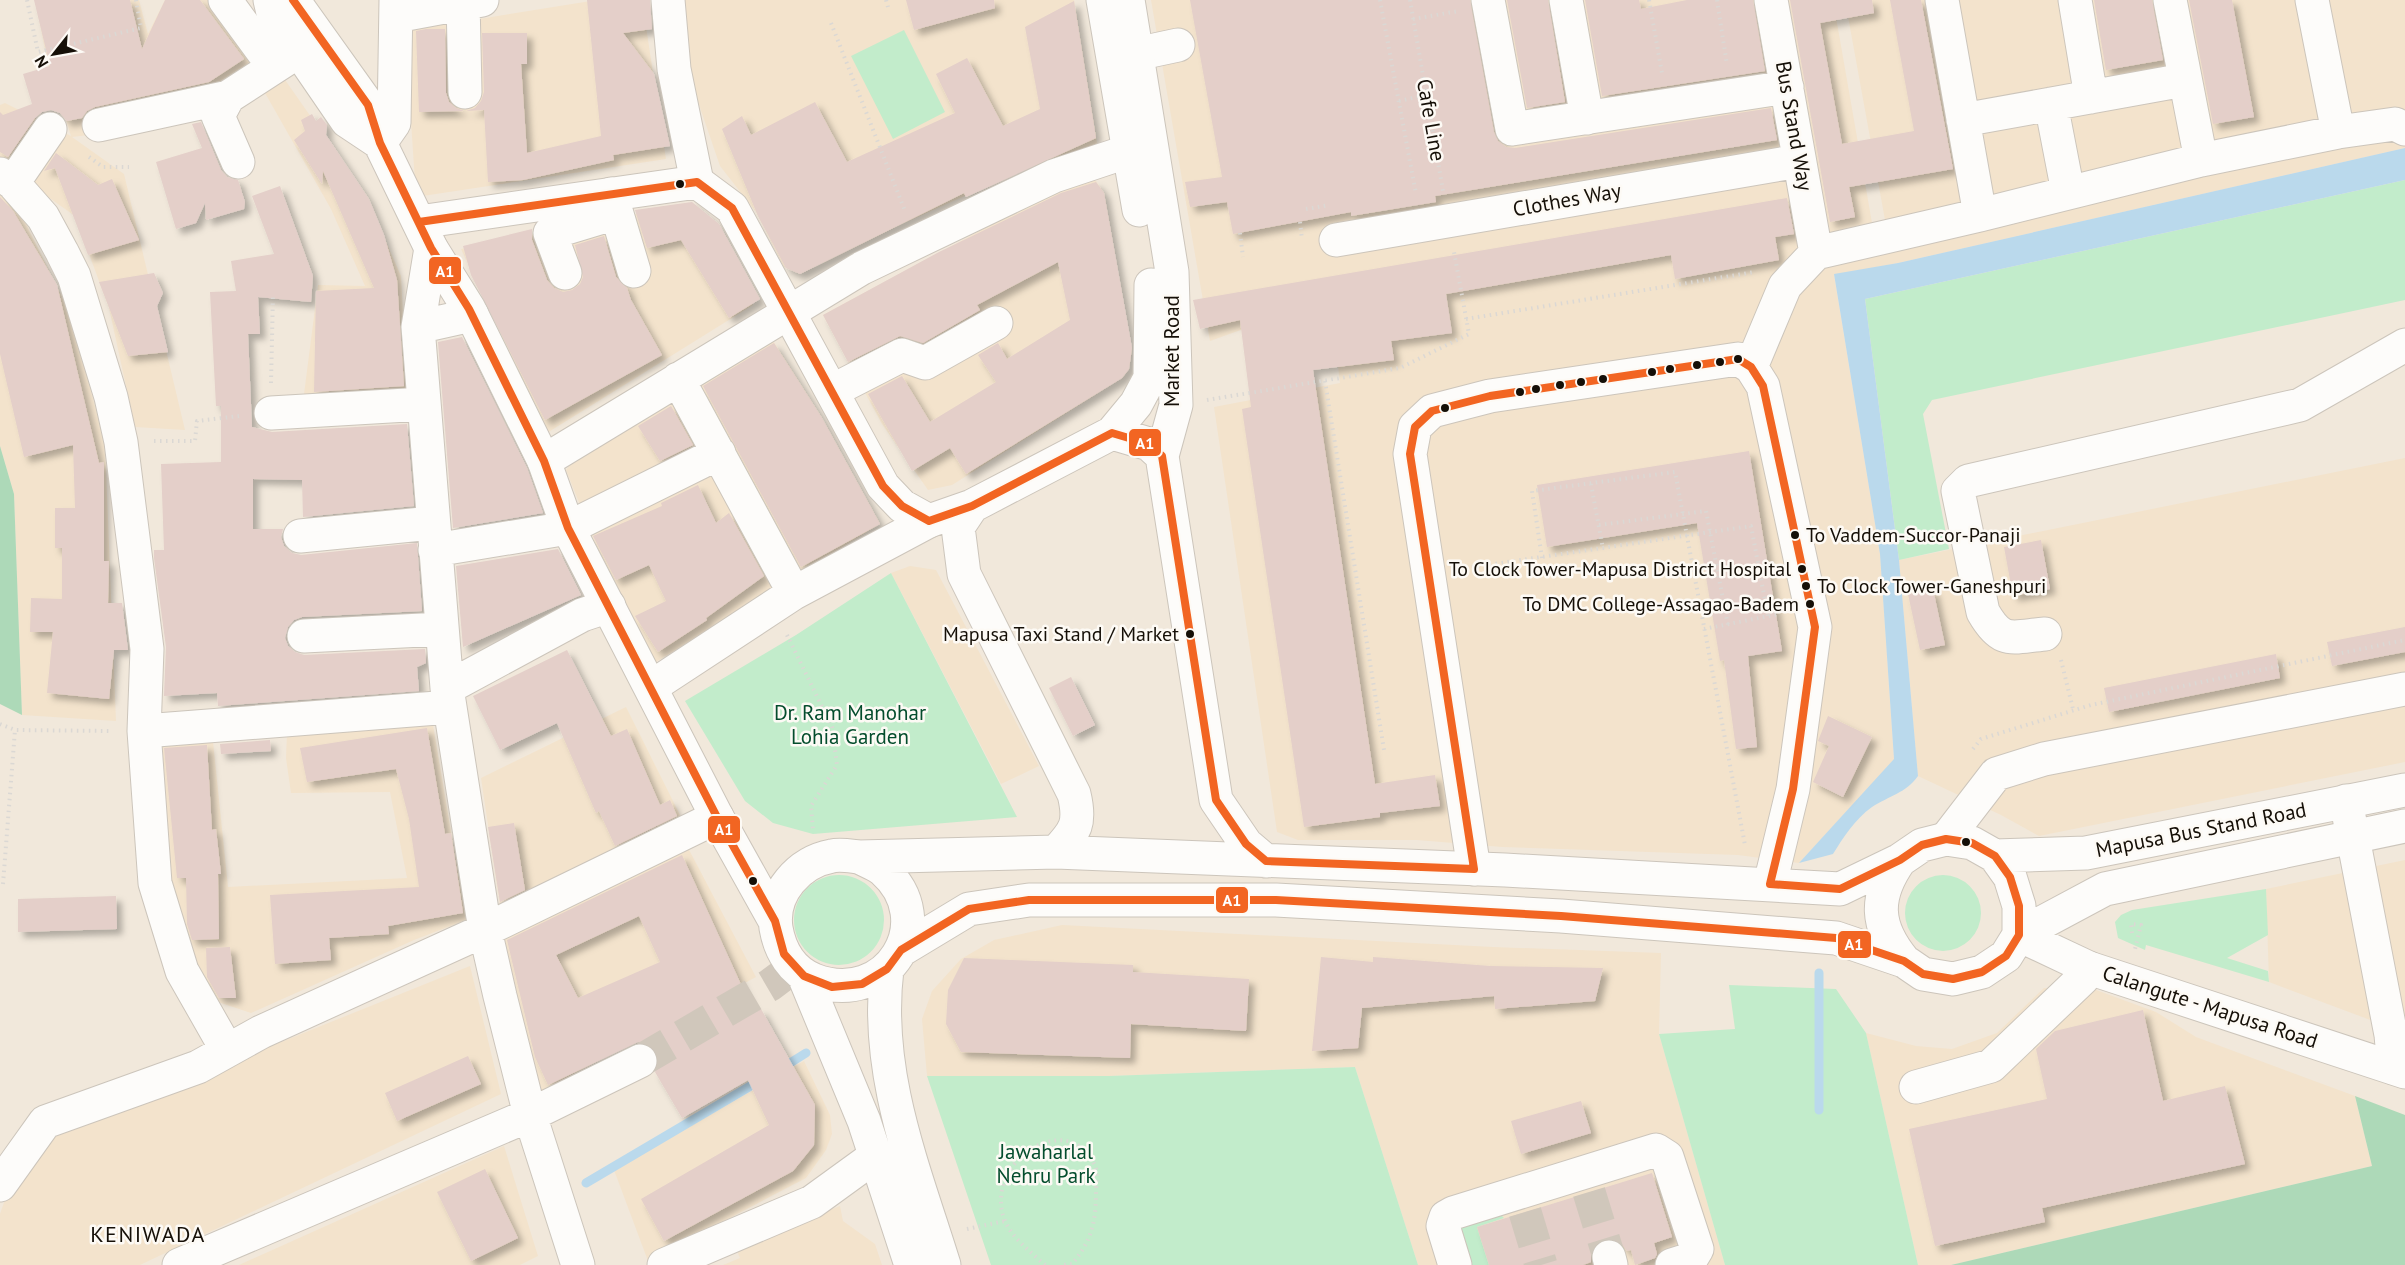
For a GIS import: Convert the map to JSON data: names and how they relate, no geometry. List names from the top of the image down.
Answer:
{
  "streets": {
    "main road": [
      "Bus Stand Way",
      "Clothes Way",
      "Market Road",
      "Mapusa Bus Stand Road",
      "Calangute - Mapusa Road"
    ],
    "path": ["Cafe Line"]
  },
  "crossings": [
    ["Cafe Line", "Clothes Way"],
    ["Bus Stand Way", "Clothes Way"],
    ["Mapusa Bus Stand Road", "Calangute - Mapusa Road"]
  ],
  "districts": ["KENIWADA"],
  "parks": ["Dr. Ram Manohar Lohia Garden", "Jawaharlal Nehru Park"],
  "places": [
    "To Vaddem-Succor-Panaji",
    "To Clock Tower-Mapusa District Hospital",
    "To Clock Tower-Ganeshpuri",
    "To DMC College-Assagao-Badem",
    "Mapusa Taxi Stand / Market"
  ],
  "lines": ["transit line A1"],
  "north": "bottom left"
}
